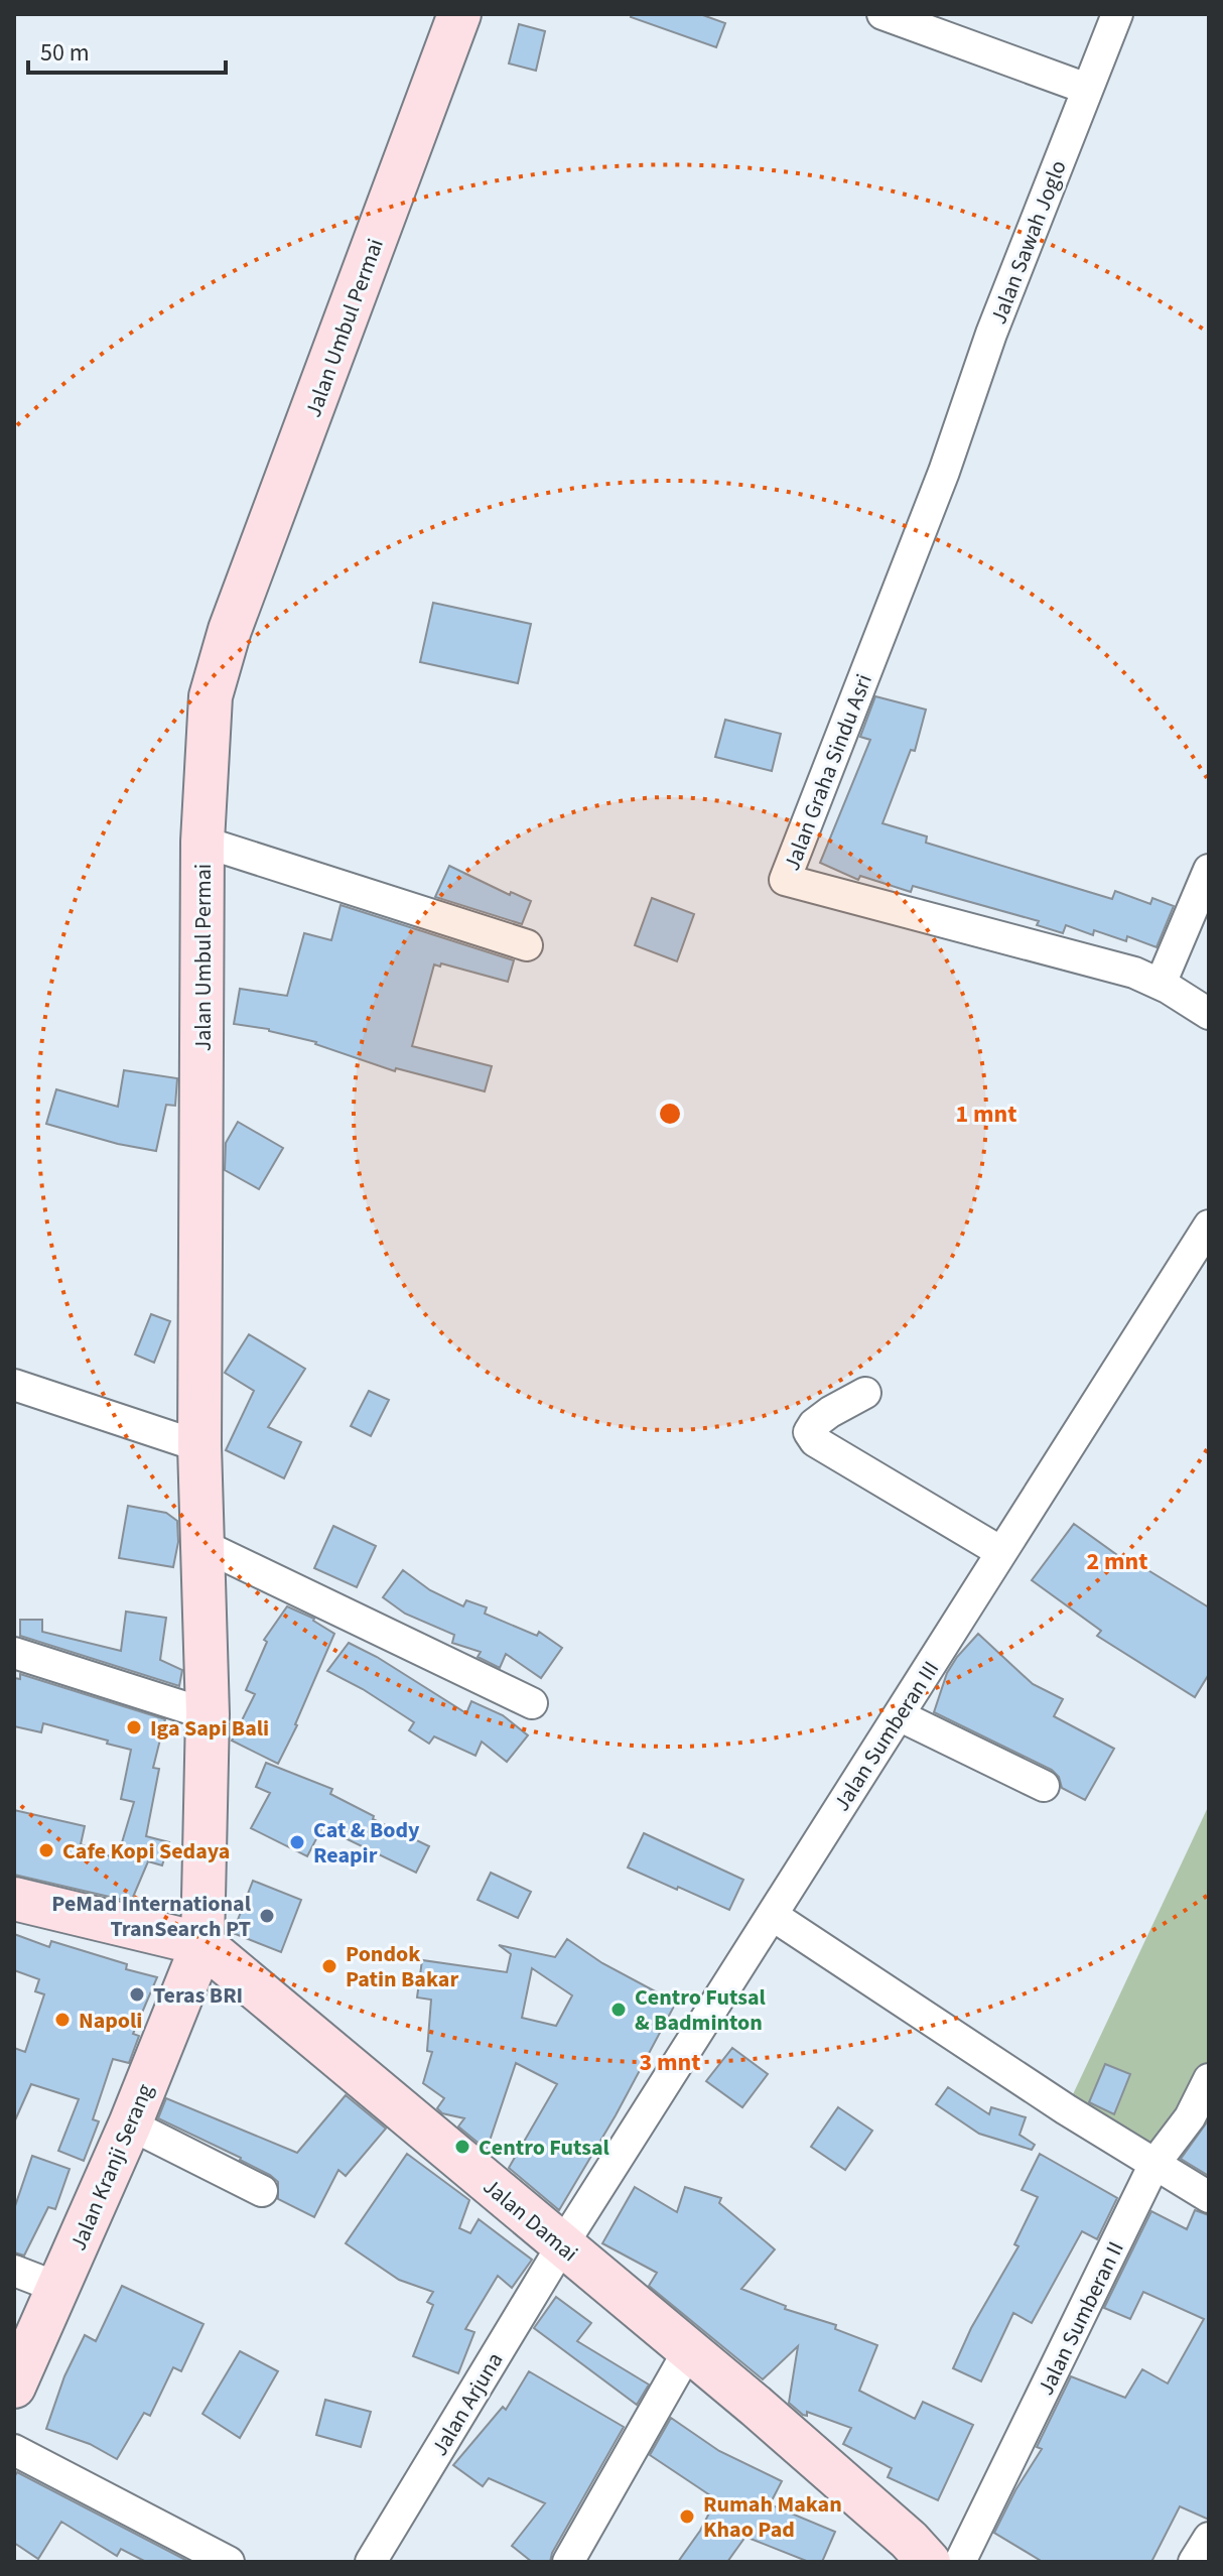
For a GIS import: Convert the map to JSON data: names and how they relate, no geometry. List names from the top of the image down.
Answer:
{
  "streets": {
    "main road": ["Jalan Umbul Permai", "Jalan Kranji Serang", "Jalan Damai"],
    "street": [
      "Jalan Sawah Joglo",
      "Jalan Graha Sindu Asri",
      "Jalan Sumberan III",
      "Jalan Sumberan II",
      "Jalan Arjuna"
    ]
  },
  "crossings": [
    ["Jalan Sawah Joglo", "Jalan Graha Sindu Asri"],
    ["Jalan Umbul Permai", "Jalan Kranji Serang"],
    ["Jalan Umbul Permai", "Jalan Damai"],
    ["Jalan Sumberan III", "Jalan Damai"],
    ["Jalan Sumberan III", "Jalan Arjuna"],
    ["Jalan Kranji Serang", "Jalan Damai"],
    ["Jalan Damai", "Jalan Arjuna"]
  ],
  "places": [
    "Iga Sapi Bali",
    "Cat & Body Reapir",
    "Cafe Kopi Sedaya",
    "PeMad International TranSearch PT",
    "Pondok Patin Bakar",
    "Teras BRI",
    "Centro Futsal & Badminton",
    "Napoli",
    "Centro Futsal",
    "Rumah Makan Khao Pad"
  ],
  "scale_bar": "50 m",
  "rings": ["1 mnt", "2 mnt", "3 mnt"]
}
